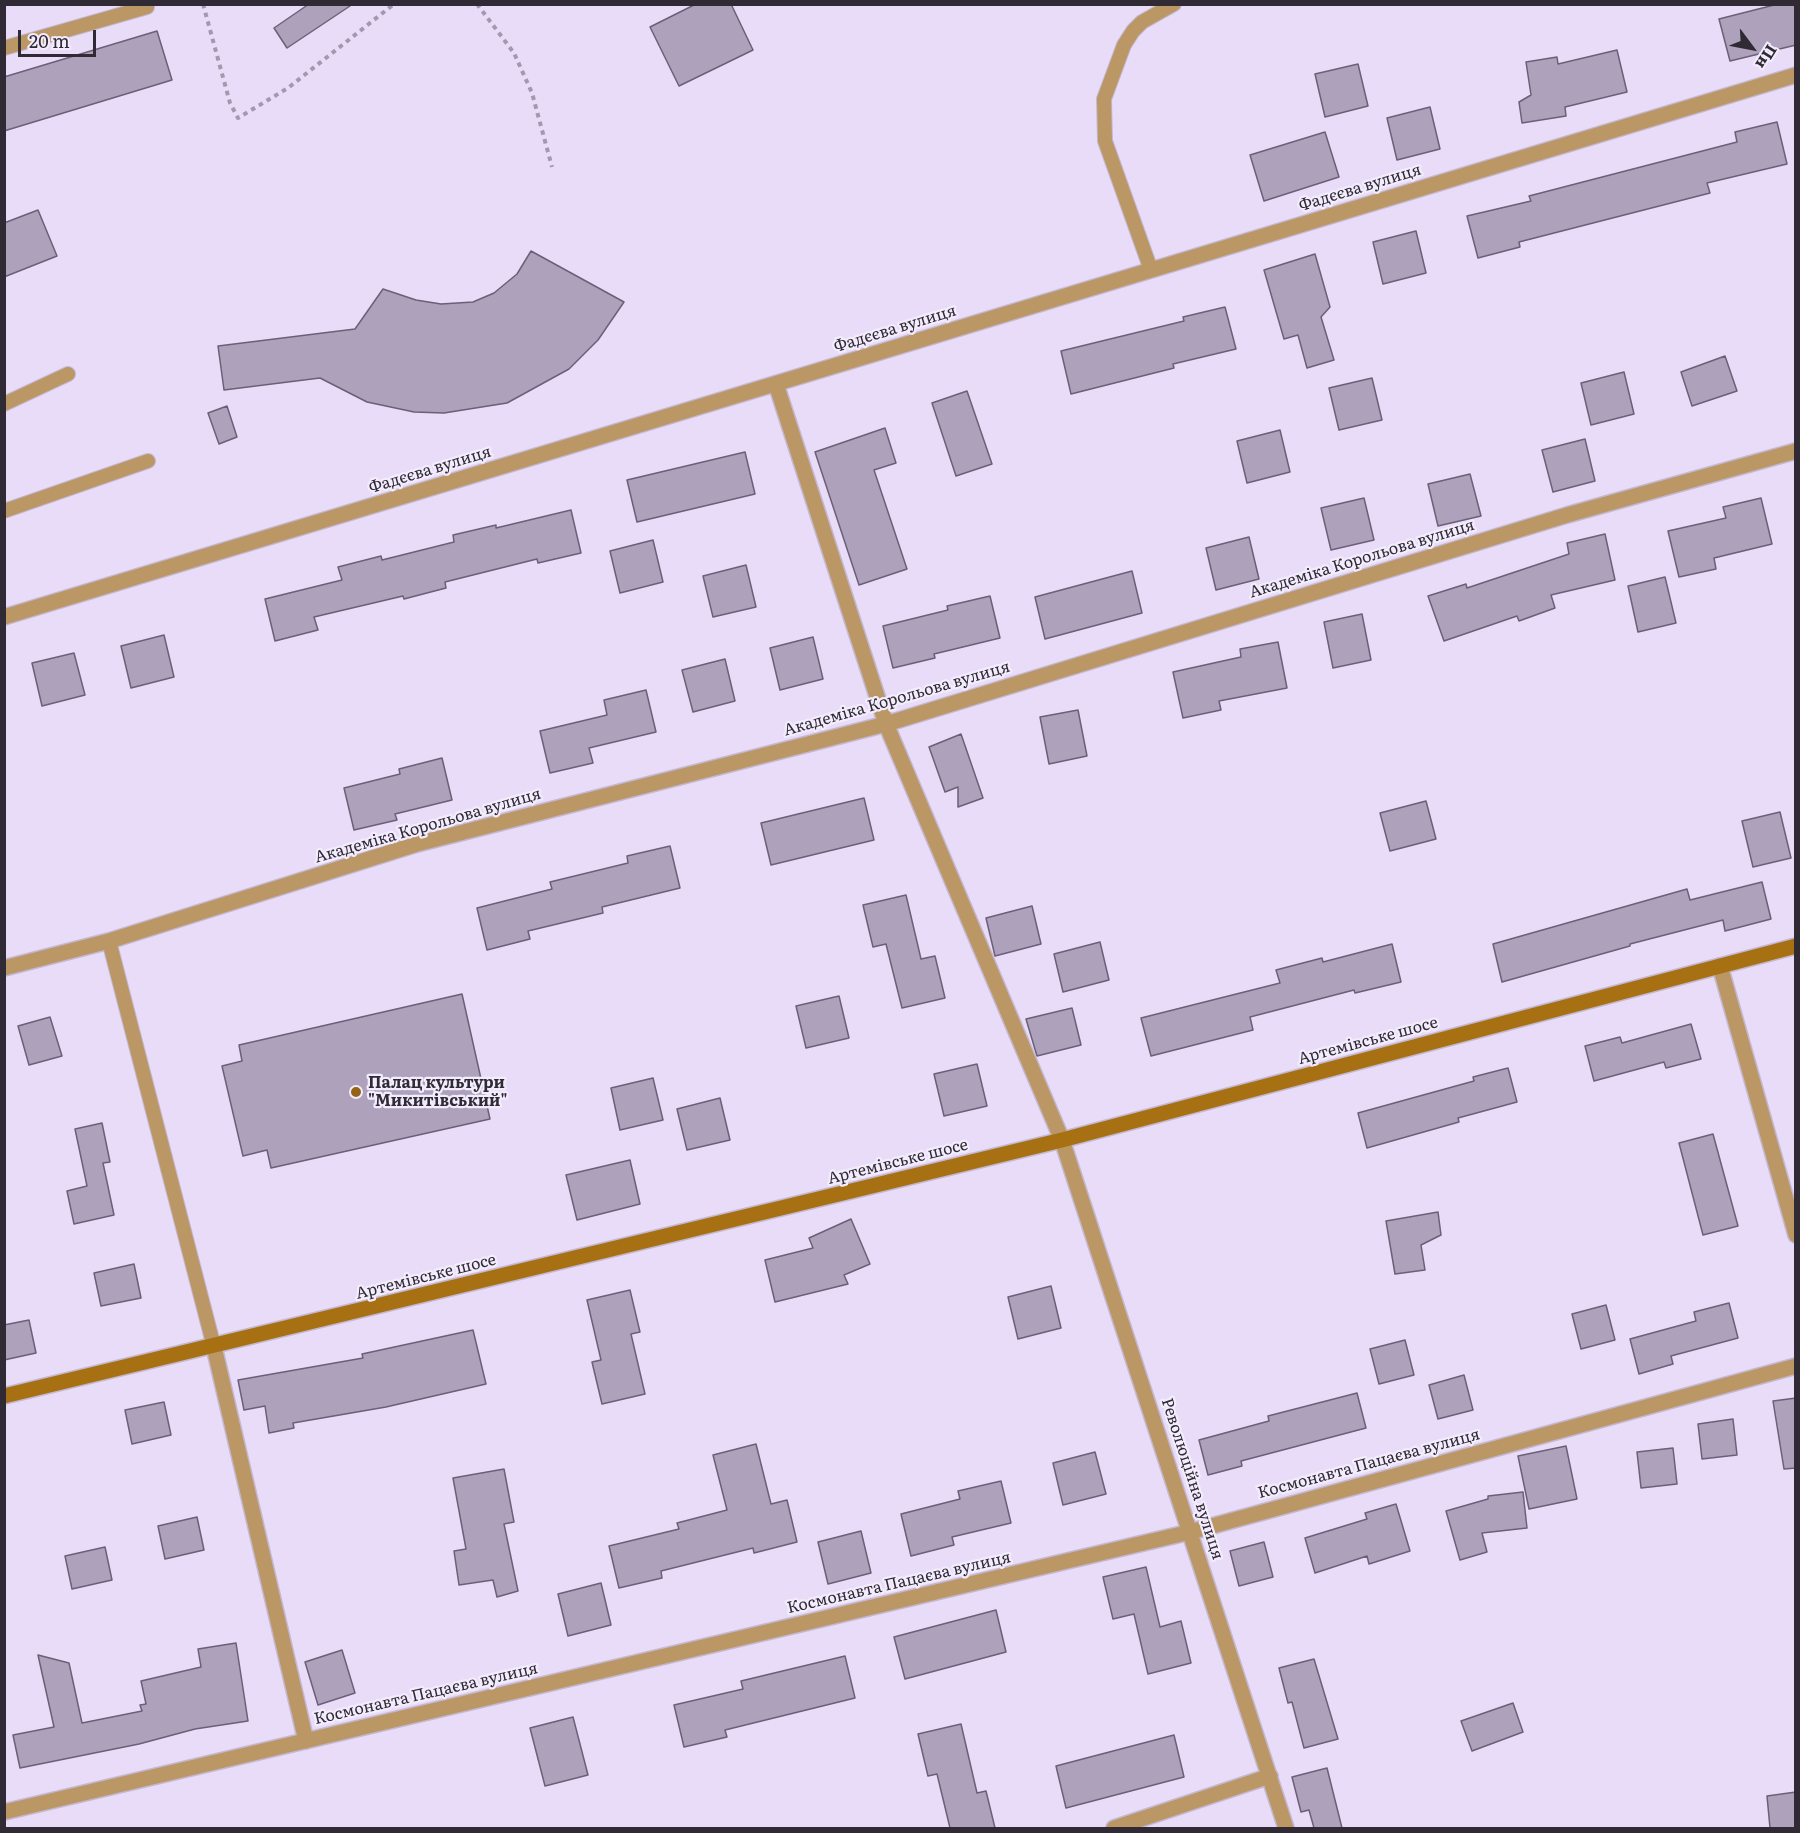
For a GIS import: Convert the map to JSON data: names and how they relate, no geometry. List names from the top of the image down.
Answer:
{
  "streets": {
    "main road": ["Артемівське шосе"],
    "street": [
      "Фадєєва вулиця",
      "Академіка Корольова вулиця",
      "Космонавта Пацаєва вулиця",
      "Революційна вулиця"
    ]
  },
  "crossings": [
    ["Фадєєва вулиця", "Революційна вулиця"],
    ["Академіка Корольова вулиця", "Революційна вулиця"],
    ["Артемівське шосе", "Революційна вулиця"],
    ["Космонавта Пацаєва вулиця", "Революційна вулиця"]
  ],
  "places": ["Палац культури \"Микитівський\""],
  "scale_bar": "20 m",
  "north": "bottom right"
}
